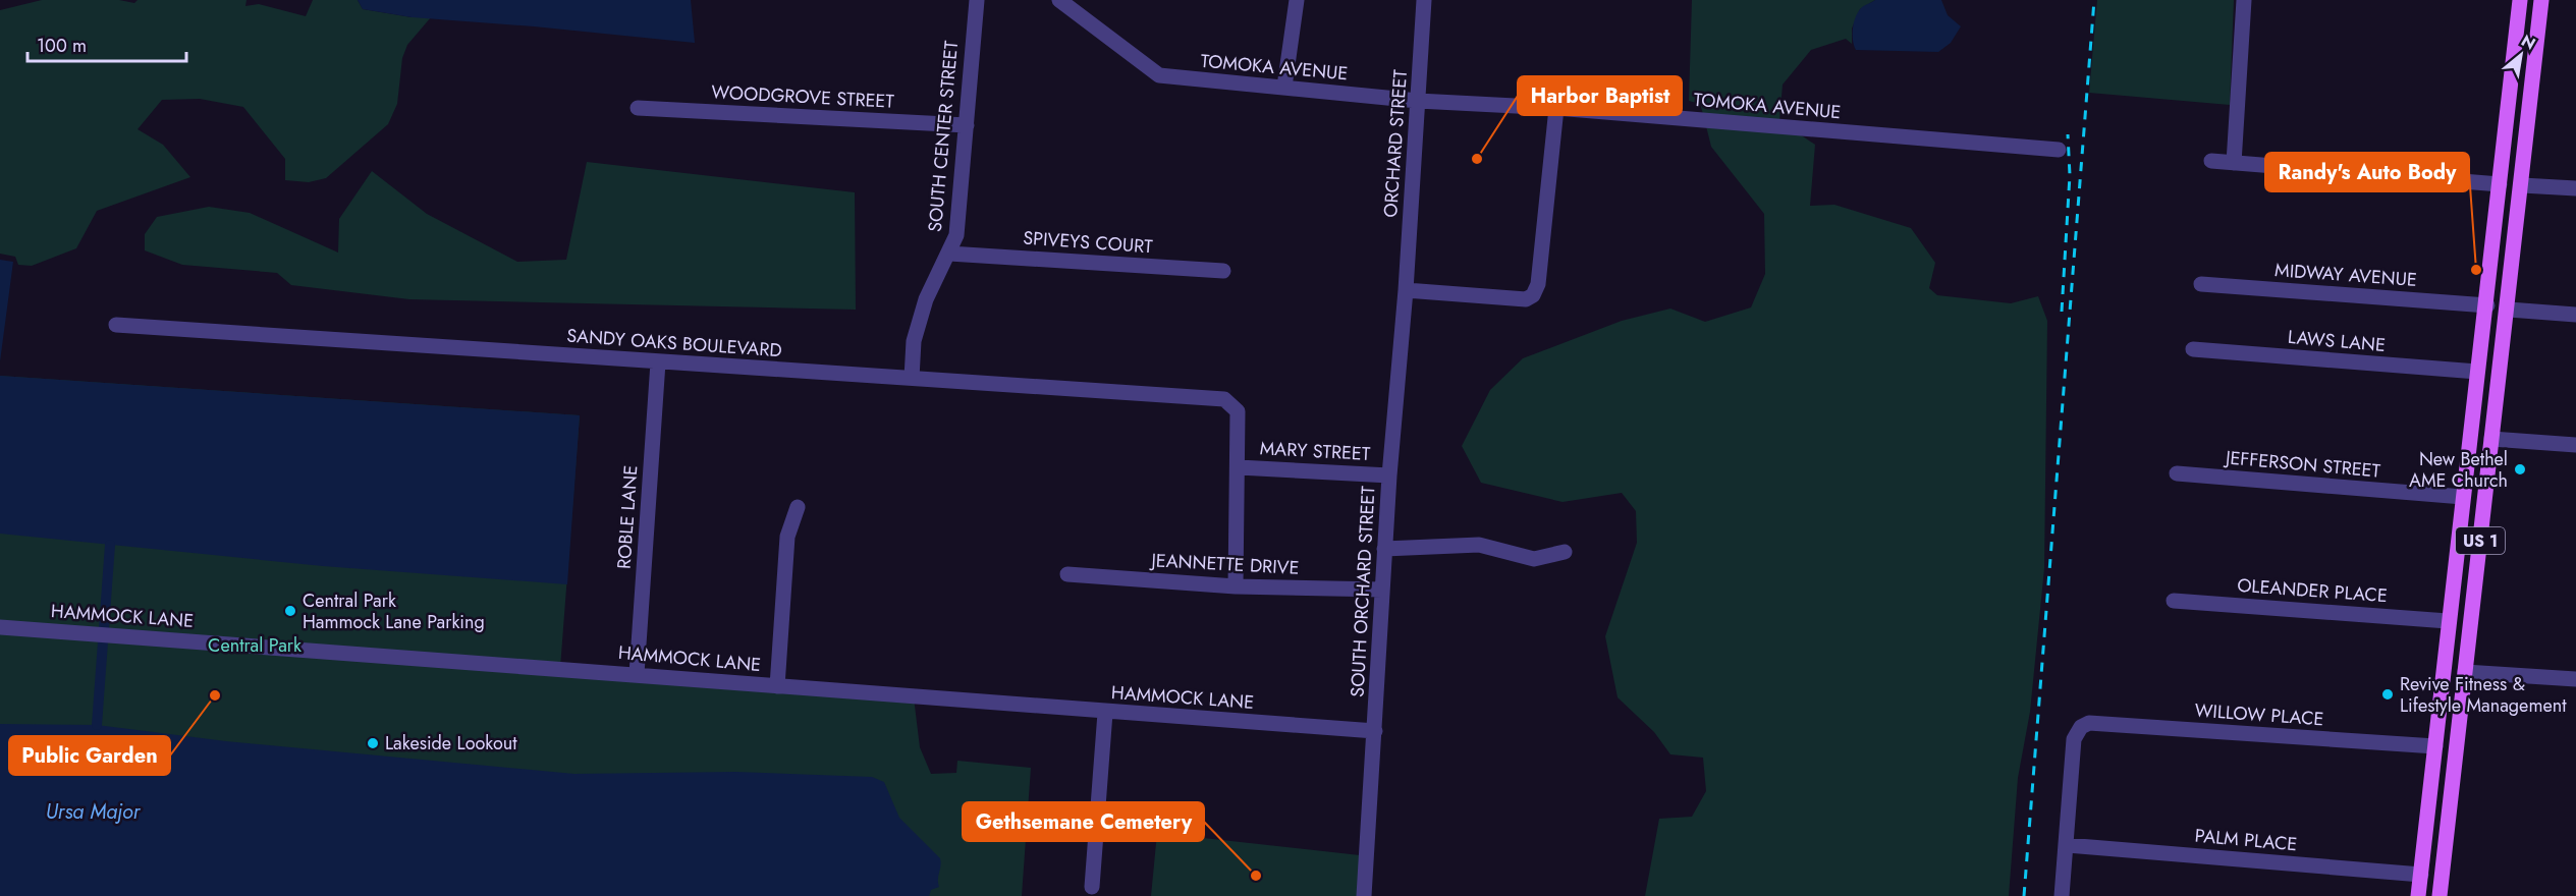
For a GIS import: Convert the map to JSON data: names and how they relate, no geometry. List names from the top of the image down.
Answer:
{
  "streets": {
    "main road": ["US 1"],
    "street": [
      "TOMOKA AVENUE",
      "WOODGROVE STREET",
      "SOUTH CENTER STREET",
      "ORCHARD STREET",
      "SPIVEYS COURT",
      "MIDWAY AVENUE",
      "LAWS LANE",
      "SANDY OAKS BOULEVARD",
      "MARY STREET",
      "JEFFERSON STREET",
      "ROBLE LANE",
      "JEANNETTE DRIVE",
      "OLEANDER PLACE",
      "SOUTH ORCHARD STREET",
      "HAMMOCK LANE",
      "WILLOW PLACE",
      "PALM PLACE"
    ]
  },
  "crossings": [
    ["TOMOKA AVENUE", "ORCHARD STREET"],
    ["WOODGROVE STREET", "SOUTH CENTER STREET"],
    ["SOUTH CENTER STREET", "SPIVEYS COURT"],
    ["SOUTH CENTER STREET", "SANDY OAKS BOULEVARD"],
    ["ORCHARD STREET", "SOUTH ORCHARD STREET"],
    ["MIDWAY AVENUE", "US 1"],
    ["LAWS LANE", "US 1"],
    ["SANDY OAKS BOULEVARD", "MARY STREET"],
    ["SANDY OAKS BOULEVARD", "ROBLE LANE"],
    ["MARY STREET", "SOUTH ORCHARD STREET"],
    ["JEFFERSON STREET", "US 1"],
    ["ROBLE LANE", "HAMMOCK LANE"],
    ["US 1", "OLEANDER PLACE"],
    ["US 1", "WILLOW PLACE"],
    ["US 1", "PALM PLACE"],
    ["JEANNETTE DRIVE", "SOUTH ORCHARD STREET"],
    ["SOUTH ORCHARD STREET", "HAMMOCK LANE"],
    ["WILLOW PLACE", "PALM PLACE"]
  ],
  "water": ["Ursa Major"],
  "parks": ["Central Park"],
  "places": [
    "Harbor Baptist",
    "Randy's Auto Body",
    "New Bethel AME Church",
    "Central Park Hammock Lane Parking",
    "Revive Fitness & Lifestyle Management",
    "Public Garden",
    "Lakeside Lookout",
    "Gethsemane Cemetery"
  ],
  "scale_bar": "100 m",
  "north": "top right"
}
